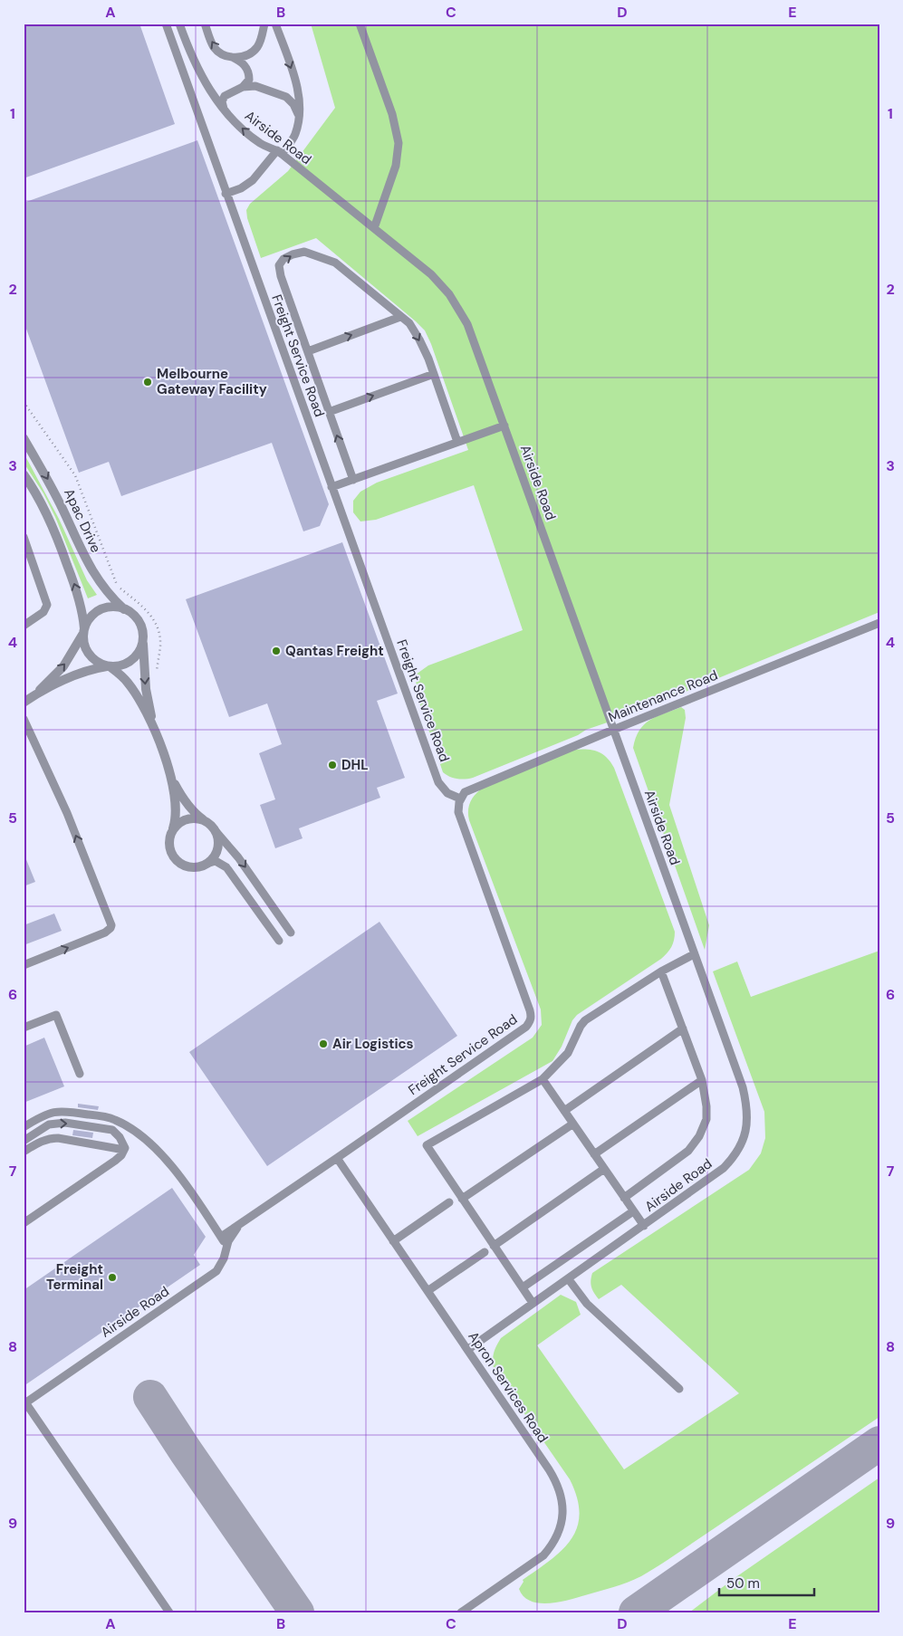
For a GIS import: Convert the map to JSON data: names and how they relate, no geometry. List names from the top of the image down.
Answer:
{
  "streets": {
    "street": ["Apac Drive"],
    "lane": [
      "Airside Road",
      "Freight Service Road",
      "Maintenance Road",
      "Apron Services Road"
    ]
  },
  "crossings": [
    ["Airside Road", "Freight Service Road"],
    ["Airside Road", "Maintenance Road"],
    ["Airside Road", "Apron Services Road"],
    ["Freight Service Road", "Maintenance Road"],
    ["Freight Service Road", "Apron Services Road"]
  ],
  "places": [
    "Melbourne Gateway Facility",
    "Qantas Freight",
    "DHL",
    "Air Logistics",
    "Freight Terminal"
  ],
  "scale_bar": "50 m",
  "grid": {
    "columns": [
      "A",
      "B",
      "C",
      "D",
      "E"
    ],
    "rows": [
      "1",
      "2",
      "3",
      "4",
      "5",
      "6",
      "7",
      "8",
      "9"
    ]
  }
}
